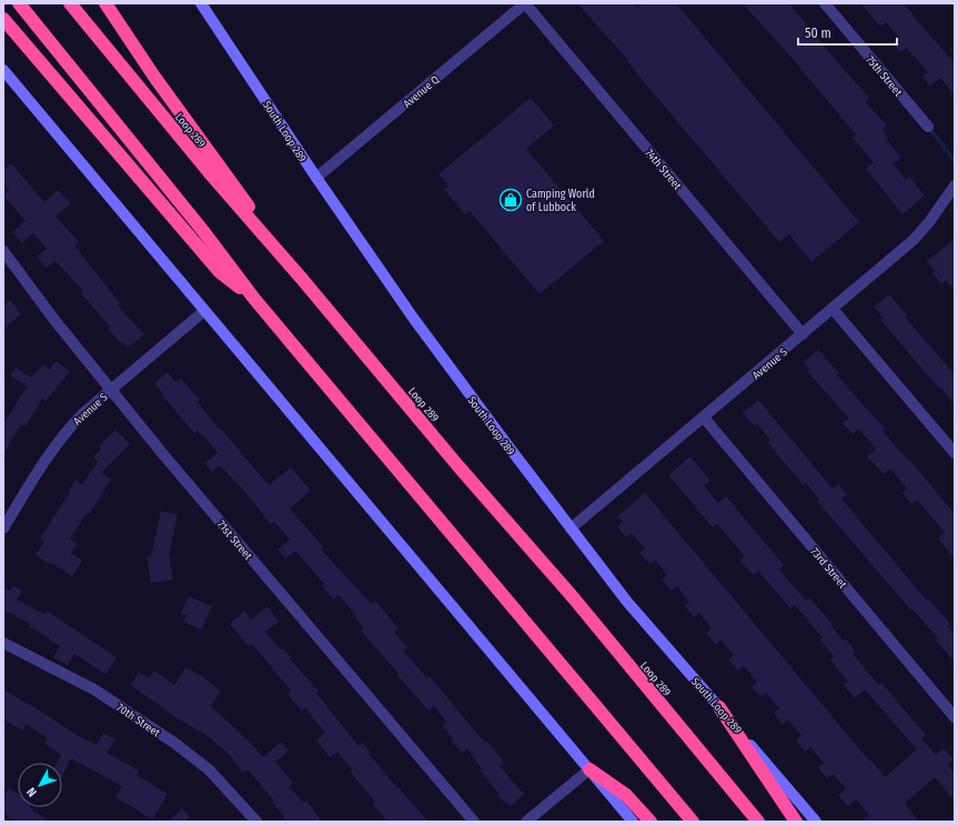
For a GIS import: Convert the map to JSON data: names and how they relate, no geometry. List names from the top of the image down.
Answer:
{
  "streets": {
    "highway": ["Loop 289"],
    "main road": ["South Loop 289"],
    "street": [
      "75th Street",
      "Avenue Q",
      "74th Street",
      "Avenue S",
      "71st Street",
      "73rd Street",
      "70th Street"
    ]
  },
  "crossings": [
    ["Avenue Q", "South Loop 289"],
    ["Avenue Q", "74th Street"],
    ["South Loop 289", "Avenue S"],
    ["74th Street", "Avenue S"],
    ["Avenue S", "71st Street"],
    ["Avenue S", "73rd Street"]
  ],
  "places": {
    "shop": ["Camping World of Lubbock"]
  },
  "scale_bar": "50 m",
  "north": "bottom left"
}
